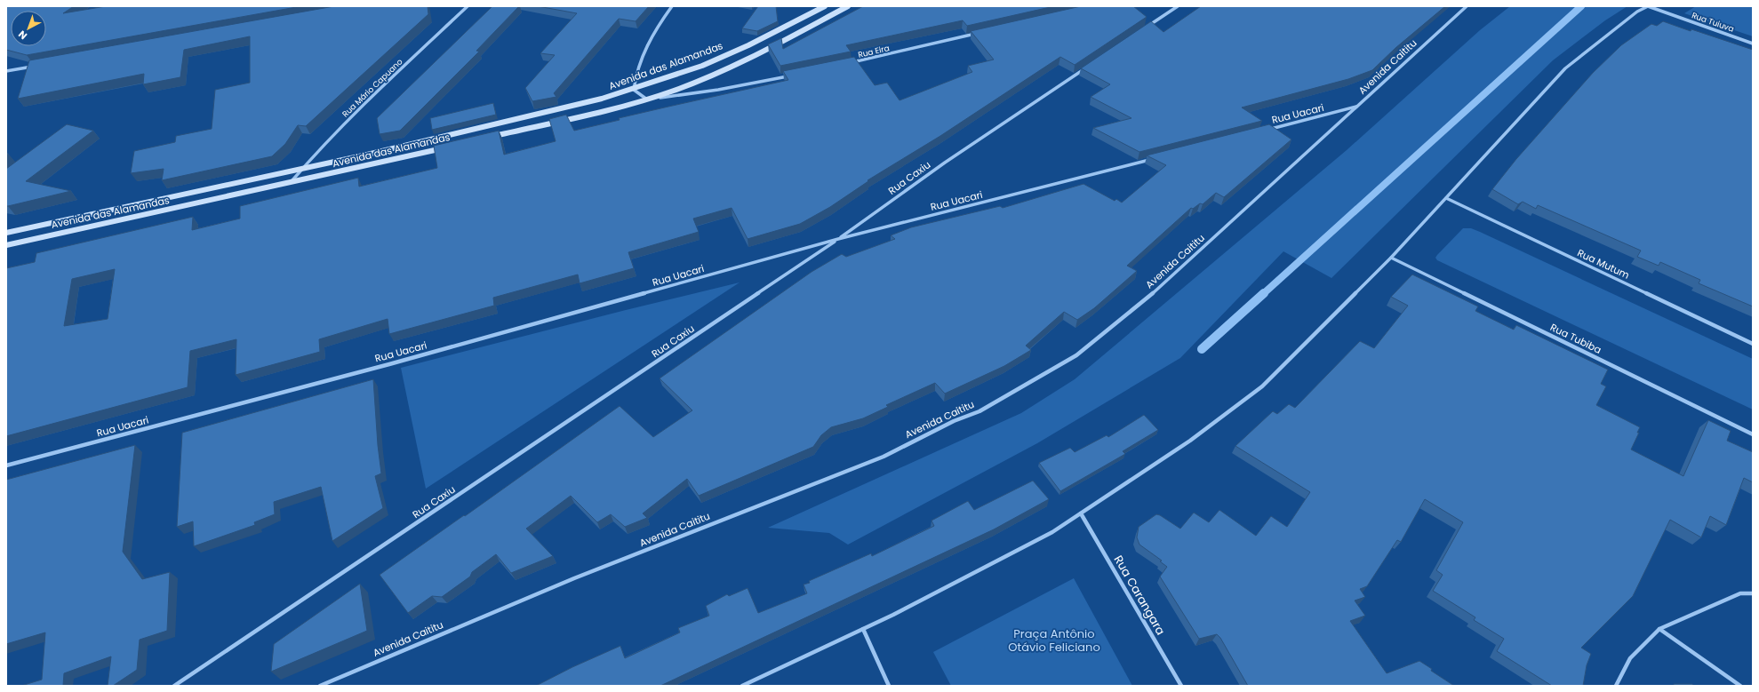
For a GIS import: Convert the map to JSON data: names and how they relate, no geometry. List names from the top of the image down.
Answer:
{
  "streets": {
    "street": [
      "Rua Tuiuva",
      "Rua Eira",
      "Avenida das Alamandas",
      "Avenida Caititu",
      "Rua Mário Capuano",
      "Rua Uacari",
      "Rua Caxiu",
      "Rua Mutum",
      "Rua Tubiba",
      "Rua Carangara"
    ]
  },
  "crossings": [
    ["Avenida das Alamandas", "Rua Mário Capuano"],
    ["Avenida Caititu", "Rua Uacari"],
    ["Rua Uacari", "Rua Caxiu"]
  ],
  "parks": ["Praça Antônio Otávio Feliciano"],
  "north": "bottom left"
}
